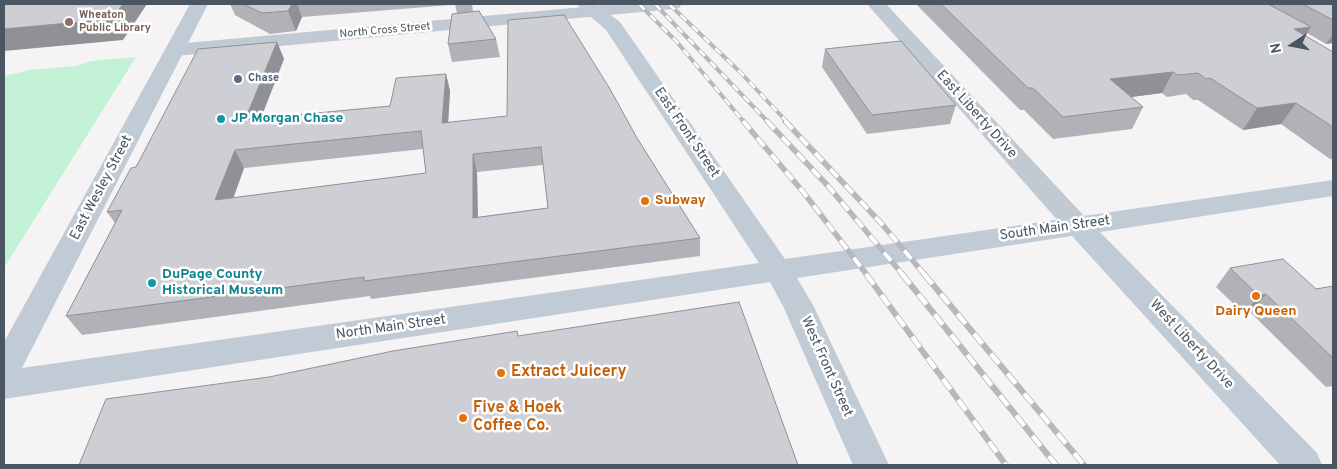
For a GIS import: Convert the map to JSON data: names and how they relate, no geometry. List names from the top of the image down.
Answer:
{
  "streets": {
    "street": [
      "North Cross Street",
      "East Liberty Drive",
      "East Front Street",
      "East Wesley Street",
      "South Main Street",
      "North Main Street",
      "West Liberty Drive",
      "West Front Street"
    ]
  },
  "crossings": [
    ["North Cross Street", "East Front Street"],
    ["North Cross Street", "East Wesley Street"],
    ["East Liberty Drive", "South Main Street"],
    ["East Liberty Drive", "West Liberty Drive"],
    ["East Front Street", "South Main Street"],
    ["East Front Street", "North Main Street"],
    ["East Front Street", "West Front Street"],
    ["South Main Street", "North Main Street"],
    ["South Main Street", "West Liberty Drive"],
    ["South Main Street", "West Front Street"],
    ["North Main Street", "West Front Street"]
  ],
  "places": [
    "Wheaton Public Library",
    "Chase",
    "JP Morgan Chase",
    "Subway",
    "DuPage County Historical Museum",
    "Dairy Queen",
    "Extract Juicery",
    "Five & Hoek Coffee Co."
  ],
  "north": "left"
}
